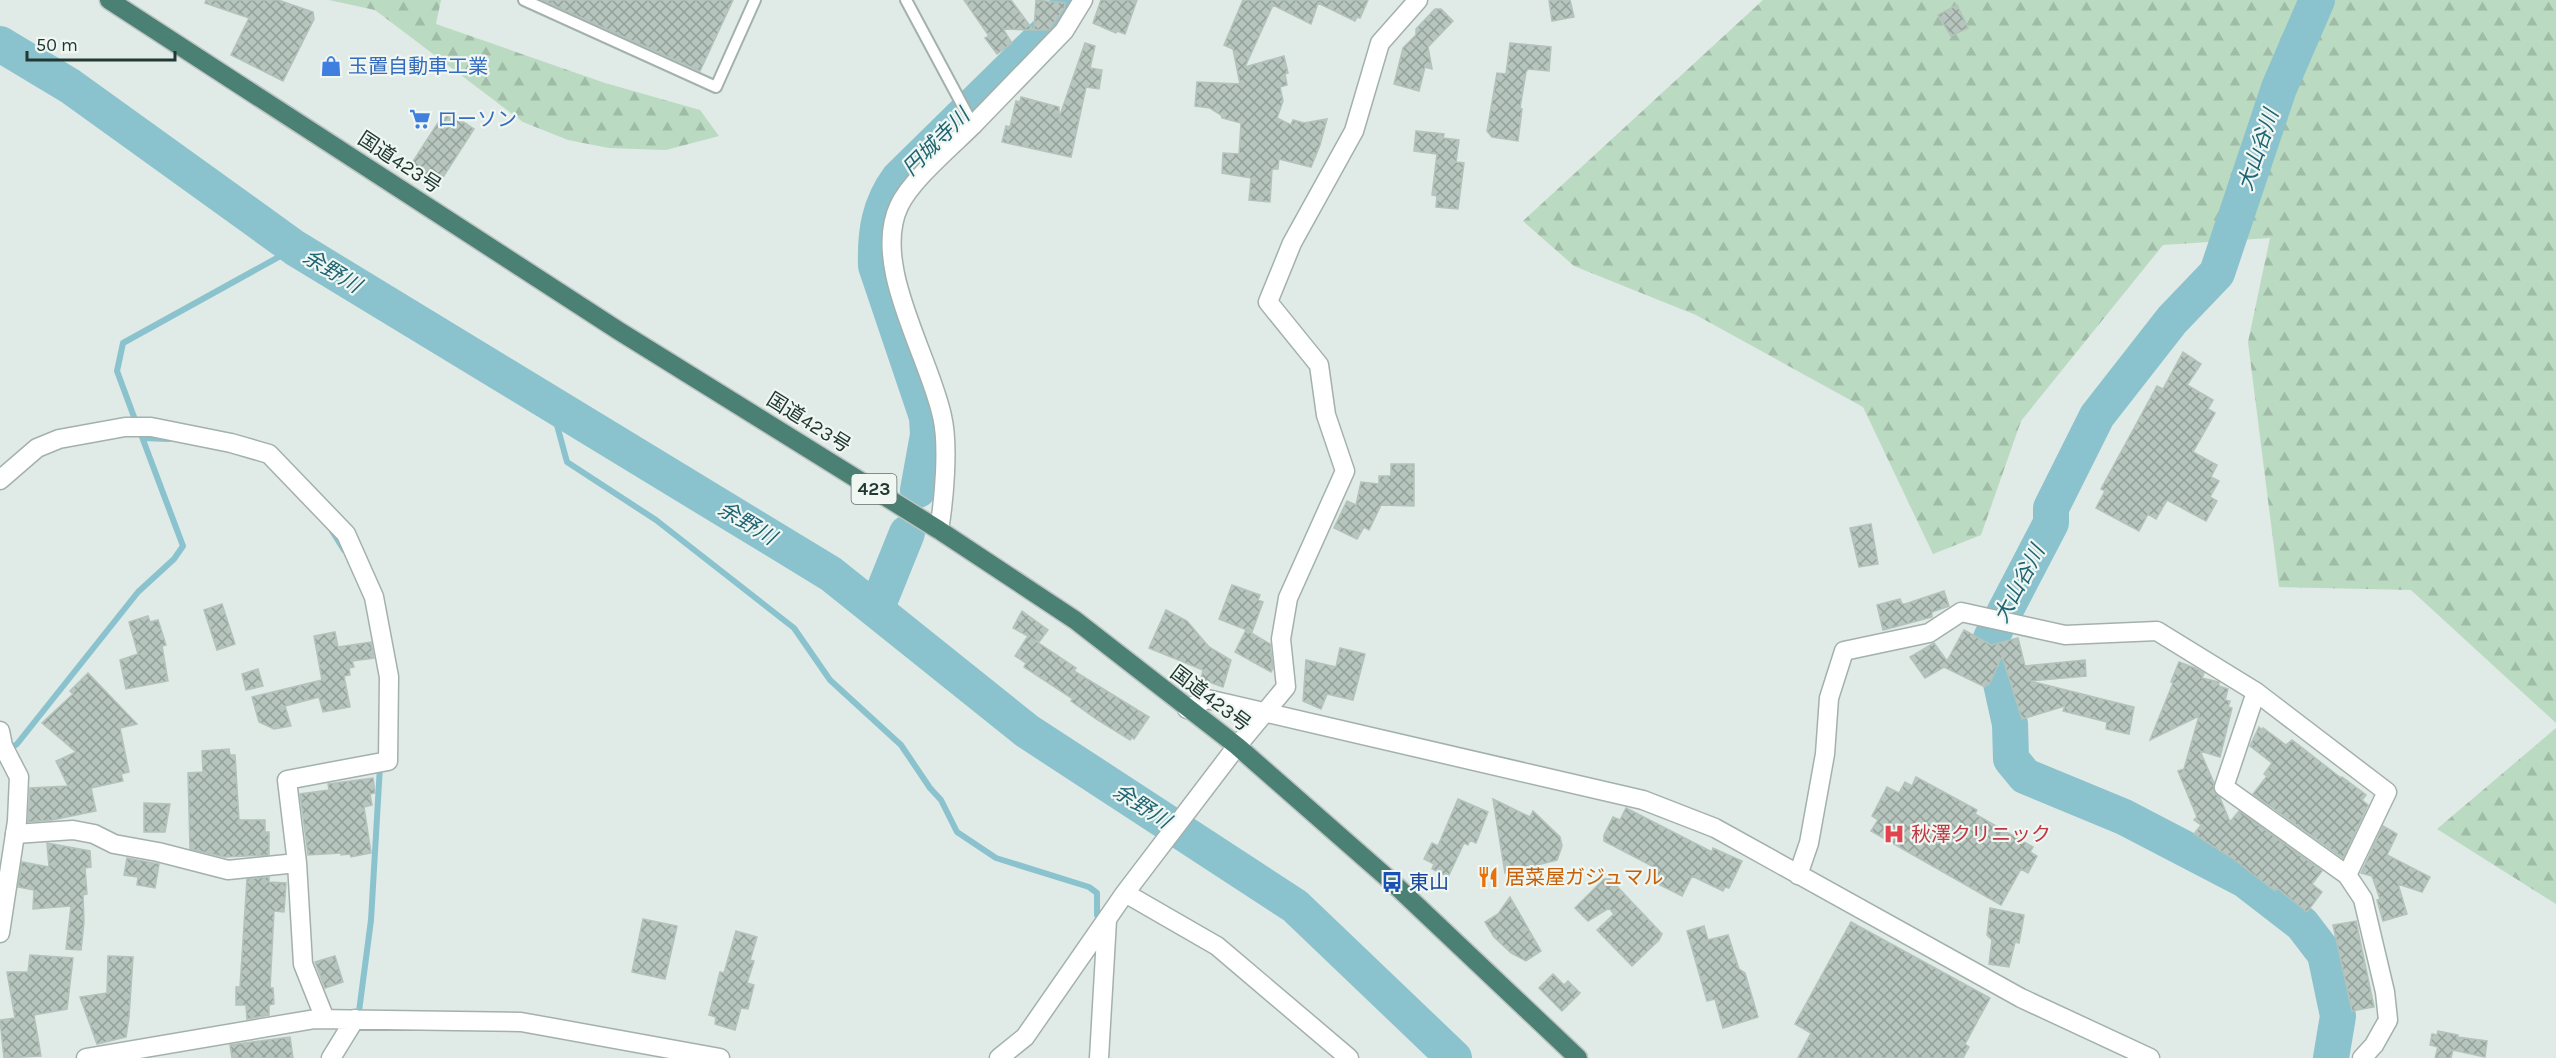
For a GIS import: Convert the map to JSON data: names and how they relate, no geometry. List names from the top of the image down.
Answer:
{
  "streets": {
    "highway": ["国道423号", "423"]
  },
  "water": ["円城寺川", "大山谷川", "余野川"],
  "places": {
    "shop": ["玉置自動車工業"],
    "supermarket": ["ローソン"],
    "hospital": ["秋澤クリニック"],
    "restaurant": ["居菜屋ガジュマル"],
    "bus stop": ["東山"]
  },
  "scale_bar": "50 m"
}
